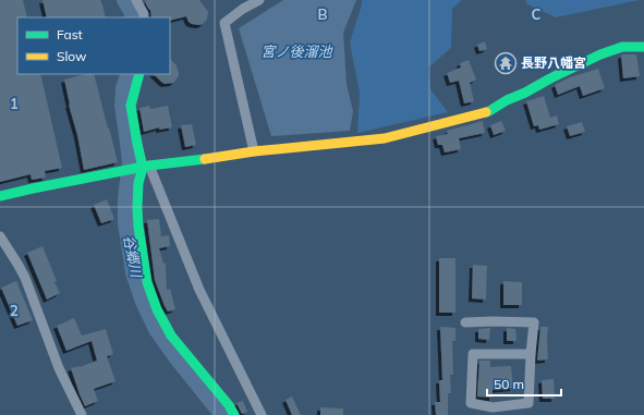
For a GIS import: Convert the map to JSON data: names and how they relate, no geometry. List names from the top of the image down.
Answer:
{
  "water": ["宮ノ後溜池", "谷郷川"],
  "places": {
    "temple": ["長野八幡宮"]
  },
  "legend": ["Fast", "Slow"],
  "scale_bar": "50 m",
  "grid": {
    "columns": ["B", "C"],
    "rows": ["1", "2"]
  }
}
